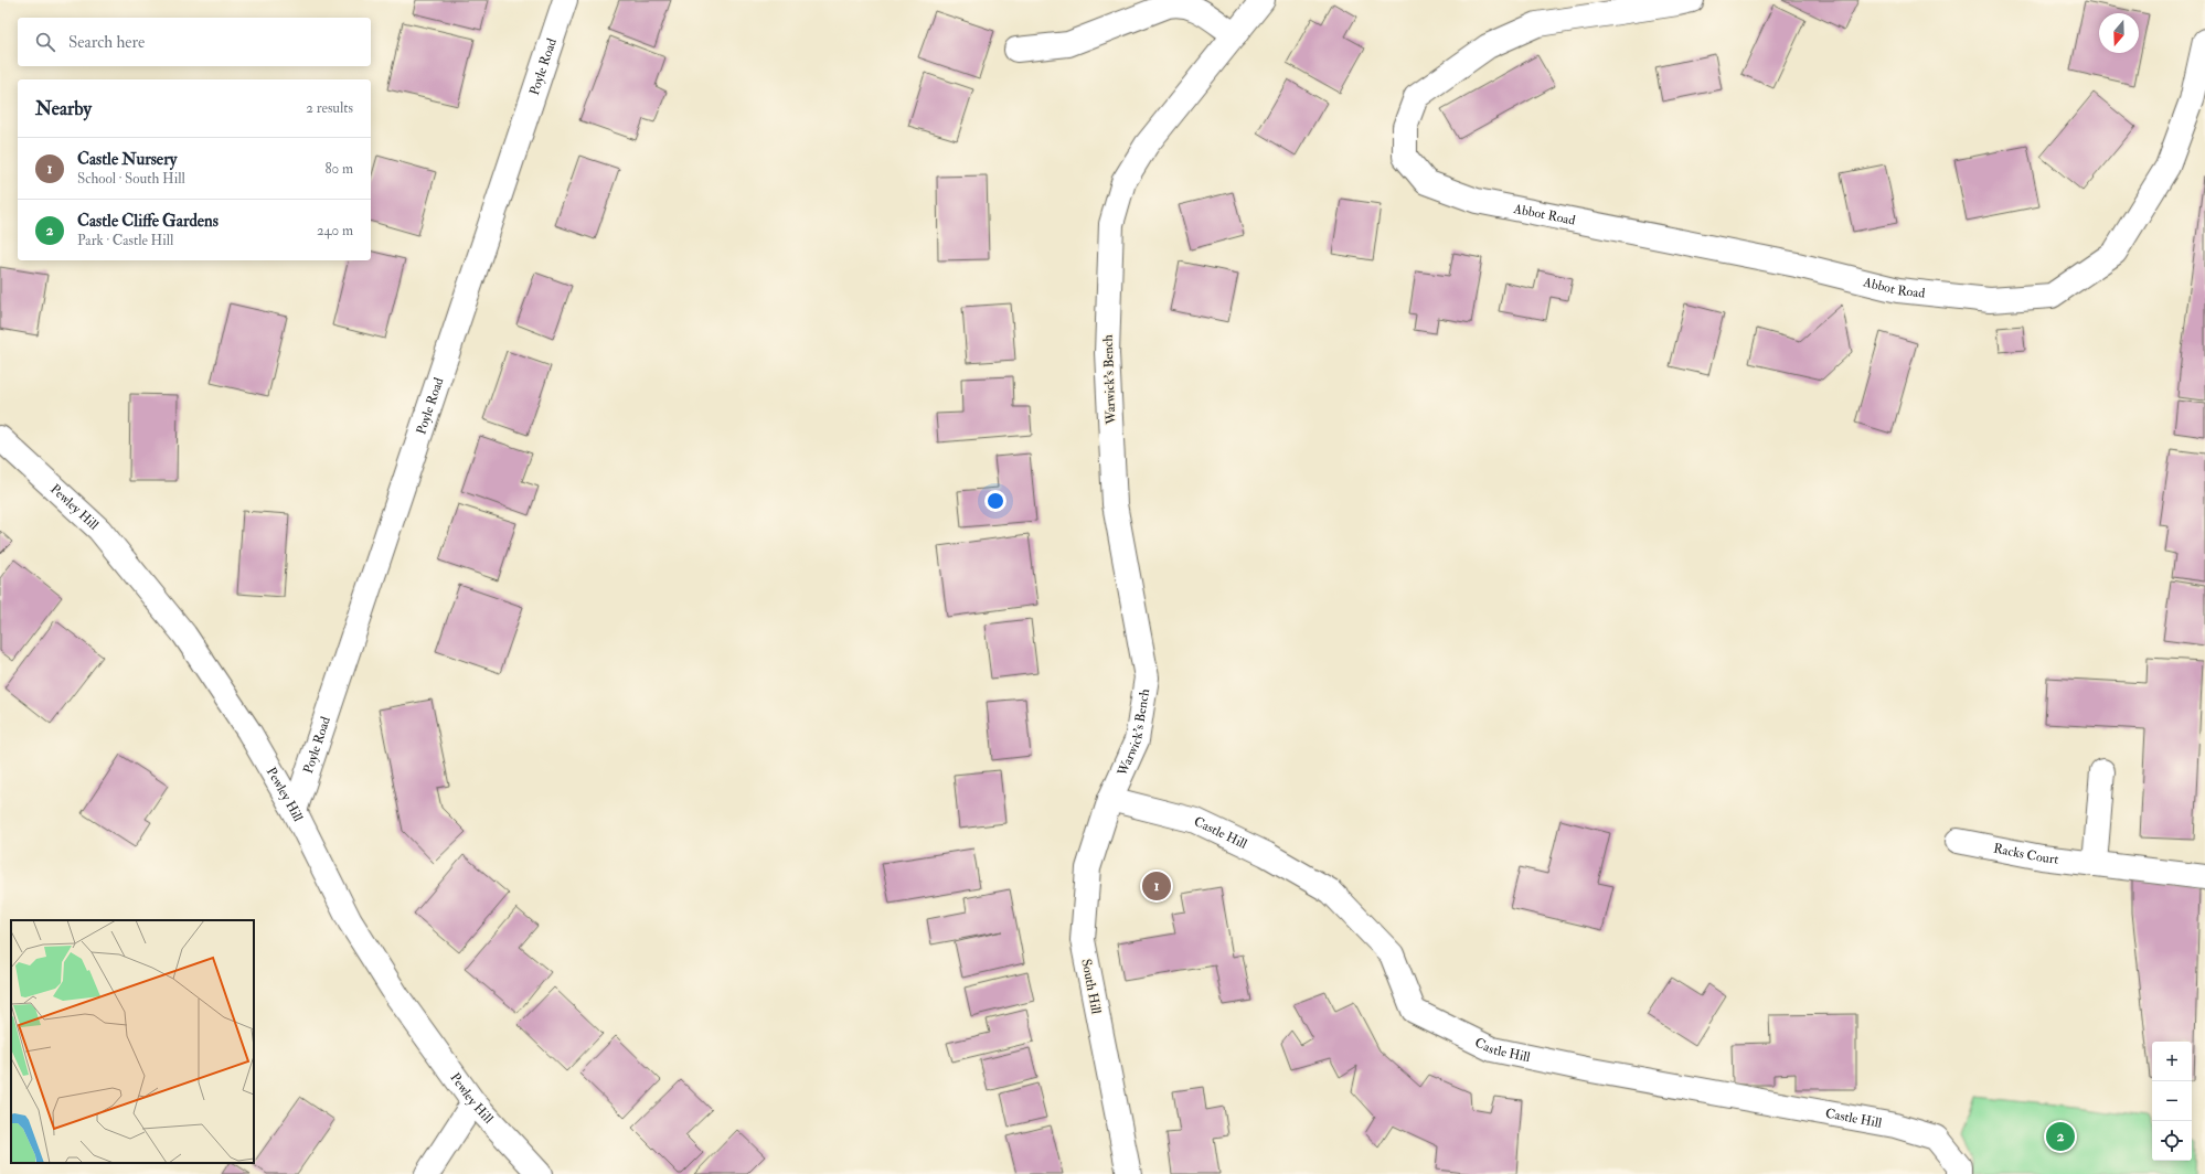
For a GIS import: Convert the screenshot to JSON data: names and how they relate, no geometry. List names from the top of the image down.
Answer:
{
  "streets": {
    "street": [
      "Poyle Road",
      "Abbot Road",
      "Warwick's Bench",
      "Pewley Hill",
      "Castle Hill",
      "Racks Court",
      "South Hill"
    ]
  },
  "crossings": [
    ["Poyle Road", "Pewley Hill"],
    ["Warwick's Bench", "Castle Hill"],
    ["Warwick's Bench", "South Hill"],
    ["Castle Hill", "South Hill"]
  ],
  "north": "bottom",
  "page": {
    "search": "Search here",
    "heading": ["Nearby", "2 results"],
    "list": [
      {
        "mark": "1",
        "name": "Castle Nursery",
        "note": "School · South Hill",
        "value": "80 m"
      },
      {
        "mark": "2",
        "name": "Castle Cliffe Gardens",
        "note": "Park · Castle Hill",
        "value": "240 m"
      }
    ],
    "pins": ["1", "2"],
    "map_buttons": ["+", "−"]
  }
}
